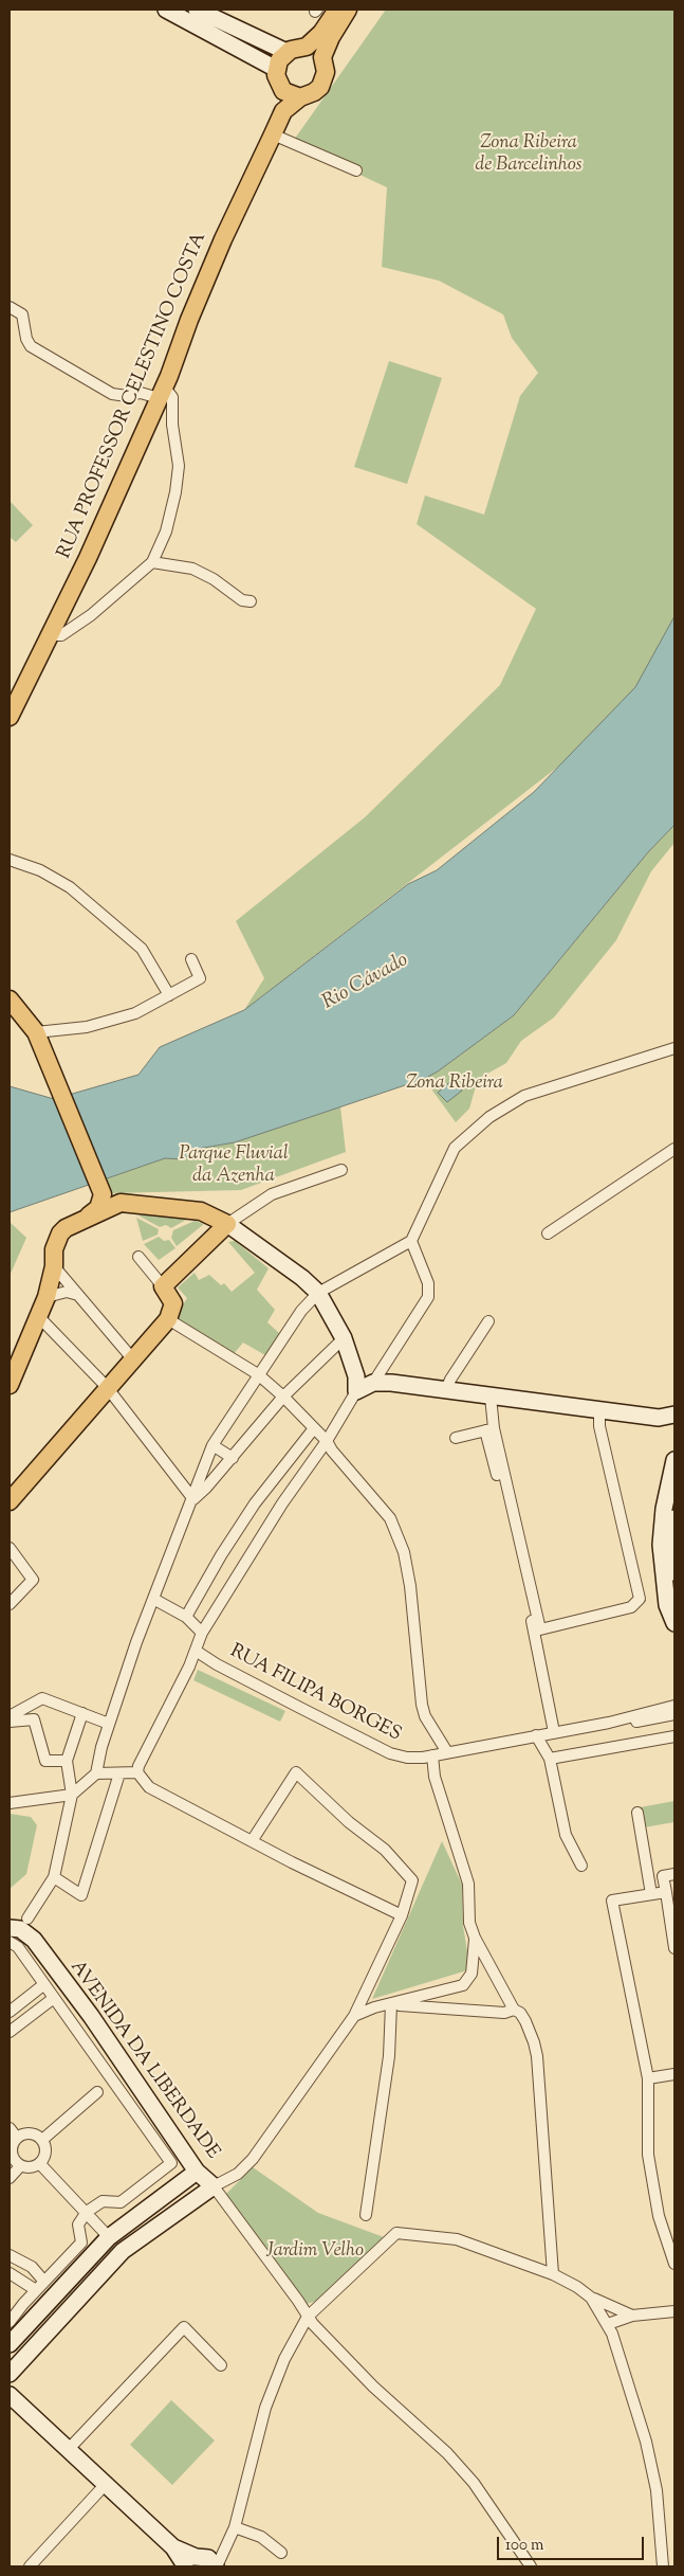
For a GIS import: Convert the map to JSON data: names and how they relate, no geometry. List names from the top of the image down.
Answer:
{
  "streets": {
    "main road": ["RUA PROFESSOR CELESTINO COSTA", "AVENIDA DA LIBERDADE"],
    "street": ["RUA FILIPA BORGES"]
  },
  "water": ["Rio Cávado"],
  "parks": [
    "Zona Ribeira de Barcelinhos",
    "Zona Ribeira",
    "Parque Fluvial da Azenha",
    "Jardim Velho"
  ],
  "scale_bar": "100 m"
}
